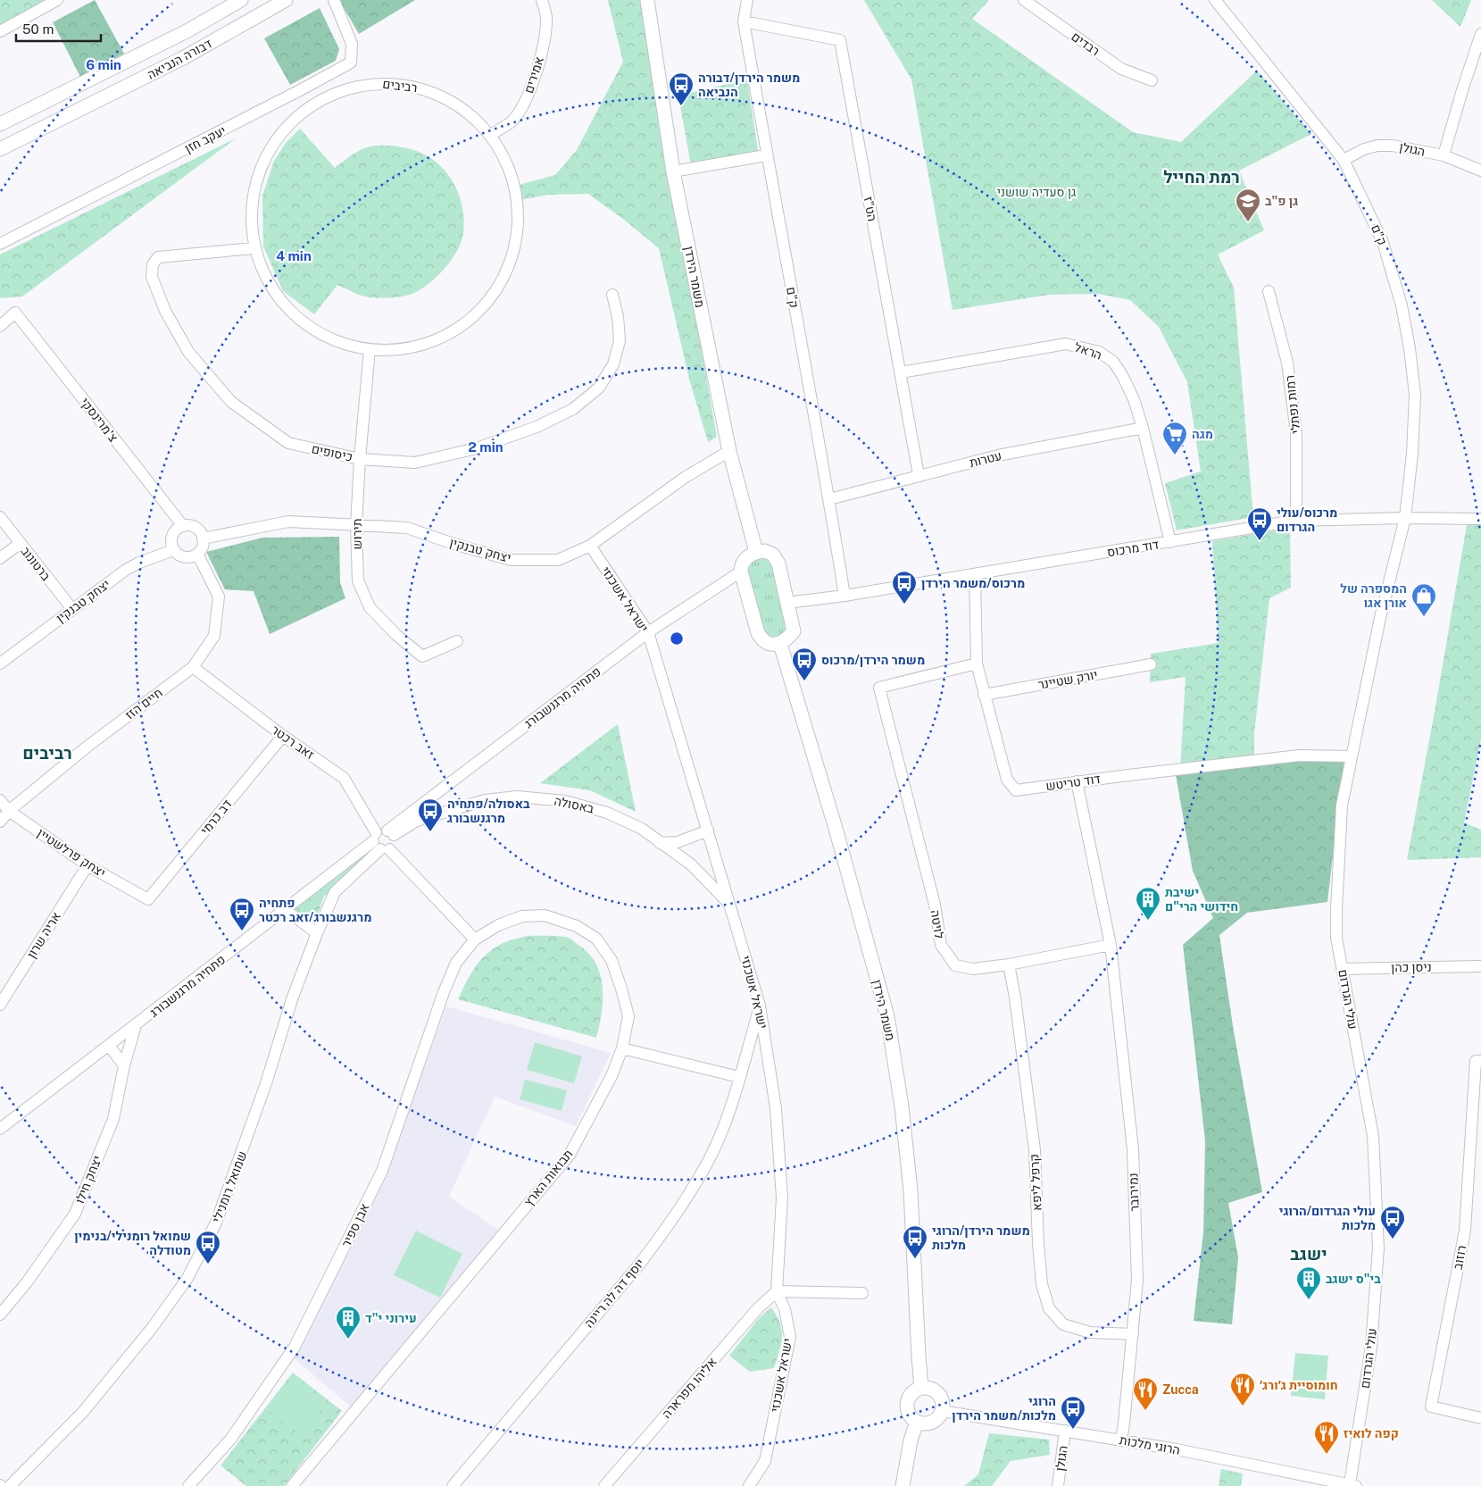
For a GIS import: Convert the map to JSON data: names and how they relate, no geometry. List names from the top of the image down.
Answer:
{
  "streets": {
    "street": [
      "רבדים",
      "דבורה הנביאה",
      "אמירים",
      "רביבים",
      "יעקב חזן",
      "הגולן",
      "הט\"ז",
      "ק\"ם",
      "משמר הירדן",
      "הראל",
      "רמות נפתלי",
      "צ'מרינסקי",
      "כיסופים",
      "עטרות",
      "תירוש",
      "דוד מרכוס",
      "יצחק טבנקין",
      "ברטונוב",
      "ישראל אשכנזי",
      "יורק שטיינר",
      "פתחיה מרגנשבורג",
      "חיים הזז",
      "זאב רכטר",
      "דוד טריטש",
      "באסולה",
      "דב כרמי",
      "יצחק פרלשטיין",
      "לויטה",
      "אריה שרון",
      "ניסן כהן",
      "עולי הגרדום",
      "תבואות הארץ",
      "יצחק חילו",
      "קרפל ליפא",
      "שמואל רומנילי",
      "נמירובר",
      "אבן ספיר",
      "רוזוב",
      "יוסף דה לה ריינה",
      "אליהו מפרארה",
      "הרוגי מלכות"
    ]
  },
  "crossings": [
    ["אמירים", "רביבים"],
    ["רביבים", "כיסופים"],
    ["רביבים", "תירוש"],
    ["הגולן", "ק\"ם"],
    ["הגולן", "הרוגי מלכות"],
    ["הט\"ז", "ק\"ם"],
    ["הט\"ז", "הראל"],
    ["הט\"ז", "עטרות"],
    ["ק\"ם", "עטרות"],
    ["ק\"ם", "דוד מרכוס"],
    ["ק\"ם", "עולי הגרדום"],
    ["משמר הירדן", "יצחק טבנקין"],
    ["משמר הירדן", "הרוגי מלכות"],
    ["הראל", "עטרות"],
    ["הראל", "דוד מרכוס"],
    ["רמות נפתלי", "דוד מרכוס"],
    ["צ'מרינסקי", "יצחק טבנקין"],
    ["צ'מרינסקי", "חיים הזז"],
    ["כיסופים", "תירוש"],
    ["תירוש", "יצחק טבנקין"],
    ["דוד מרכוס", "דוד טריטש"],
    ["דוד מרכוס", "עולי הגרדום"],
    ["יצחק טבנקין", "ברטונוב"],
    ["יצחק טבנקין", "ישראל אשכנזי"],
    ["יצחק טבנקין", "חיים הזז"],
    ["ישראל אשכנזי", "פתחיה מרגנשבורג"],
    ["ישראל אשכנזי", "באסולה"],
    ["ישראל אשכנזי", "יוסף דה לה ריינה"],
    ["ישראל אשכנזי", "אליהו מפרארה"],
    ["יורק שטיינר", "דוד טריטש"],
    ["פתחיה מרגנשבורג", "זאב רכטר"],
    ["פתחיה מרגנשבורג", "באסולה"],
    ["פתחיה מרגנשבורג", "יצחק חילו"],
    ["פתחיה מרגנשבורג", "שמואל רומנילי"],
    ["חיים הזז", "זאב רכטר"],
    ["חיים הזז", "יצחק פרלשטיין"],
    ["זאב רכטר", "דב כרמי"],
    ["זאב רכטר", "תבואות הארץ"],
    ["זאב רכטר", "שמואל רומנילי"],
    ["זאב רכטר", "אבן ספיר"],
    ["דוד טריטש", "לויטה"],
    ["דוד טריטש", "עולי הגרדום"],
    ["דב כרמי", "יצחק פרלשטיין"],
    ["יצחק פרלשטיין", "אריה שרון"],
    ["לויטה", "קרפל ליפא"],
    ["לויטה", "נמירובר"],
    ["ניסן כהן", "עולי הגרדום"],
    ["עולי הגרדום", "הרוגי מלכות"],
    ["תבואות הארץ", "אבן ספיר"],
    ["קרפל ליפא", "נמירובר"],
    ["נמירובר", "הרוגי מלכות"]
  ],
  "districts": ["רמת החייל", "רביבים", "ישגב"],
  "parks": ["גן סעדיה שושני"],
  "places": {
    "bus stop": [
      "משמר הירדן/דבורה הנביאה",
      "מרכוס/עולי הגרדום",
      "מרכוס/משמר הירדן",
      "משמר הירדן/מרכוס",
      "באסולה/פתחיה מרגנשבורג",
      "פתחיה מרגנשבורג/זאב רכטר",
      "עולי הגרדום/הרוגי מלכות",
      "משמר הירדן/הרוגי מלכות",
      "שמואל רומנילי/בנימין מטודלה",
      "הרוגי מלכות/משמר הירדן"
    ],
    "school or university": ["גן פ\"ב"],
    "supermarket": ["מגה"],
    "shop": ["המספרה של אורן אגו"],
    "building": ["ישיבת חידושי הרי\"ם", "בי\"ס ישגב", "עירוני י\"ד"],
    "restaurant": ["חומוסיית ג׳ורג׳", "Zucca", "קפה לואיז"]
  },
  "scale_bar": "50 m",
  "rings": ["6 min", "4 min", "2 min"]
}
